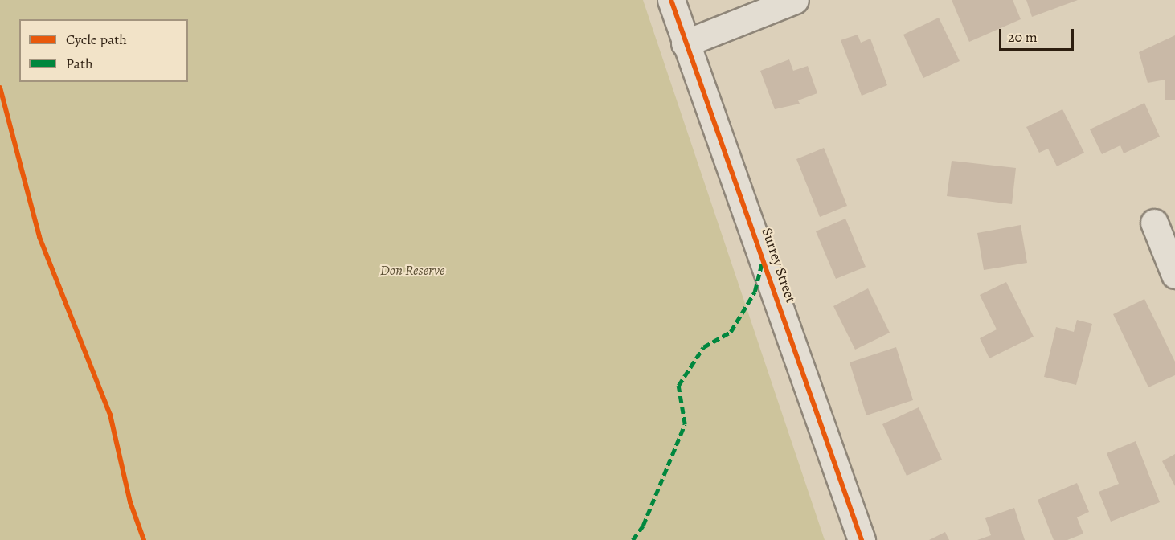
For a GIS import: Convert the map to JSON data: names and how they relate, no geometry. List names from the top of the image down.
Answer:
{
  "streets": {
    "street": ["Surrey Street"]
  },
  "parks": ["Don Reserve"],
  "legend": ["Cycle path", "Path"],
  "scale_bar": "20 m"
}
